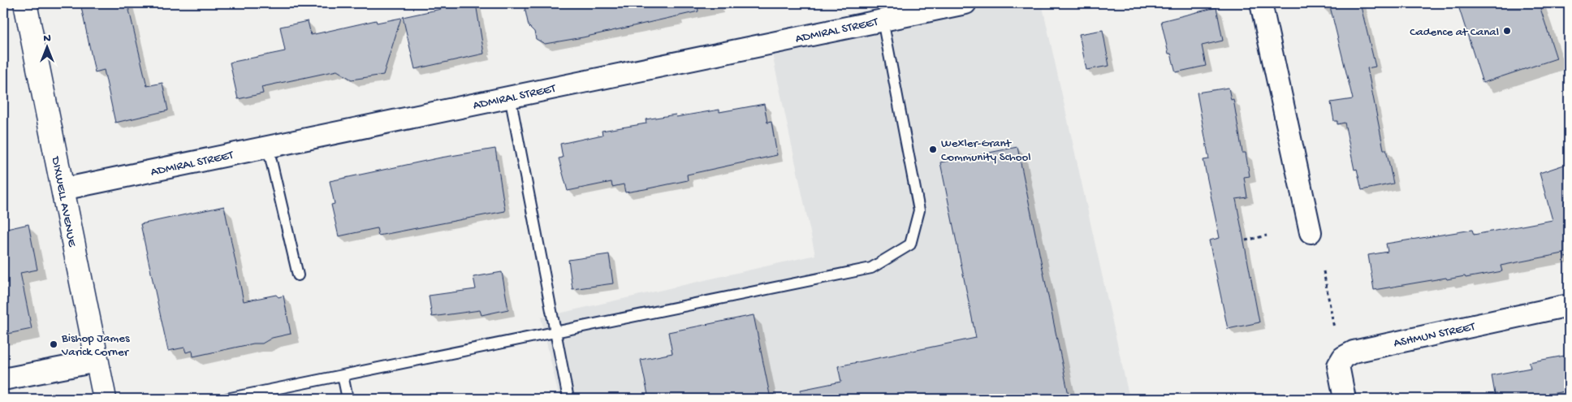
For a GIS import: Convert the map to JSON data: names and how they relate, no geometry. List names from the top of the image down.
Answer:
{
  "streets": {
    "main road": ["DIXWELL AVENUE"],
    "street": ["ADMIRAL STREET", "ASHMUN STREET"]
  },
  "crossings": [
    ["ADMIRAL STREET", "DIXWELL AVENUE"]
  ],
  "places": ["Cadence at Canal", "Wexler-Grant Community School", "Bishop James Varick Corner"],
  "north": "top"
}
